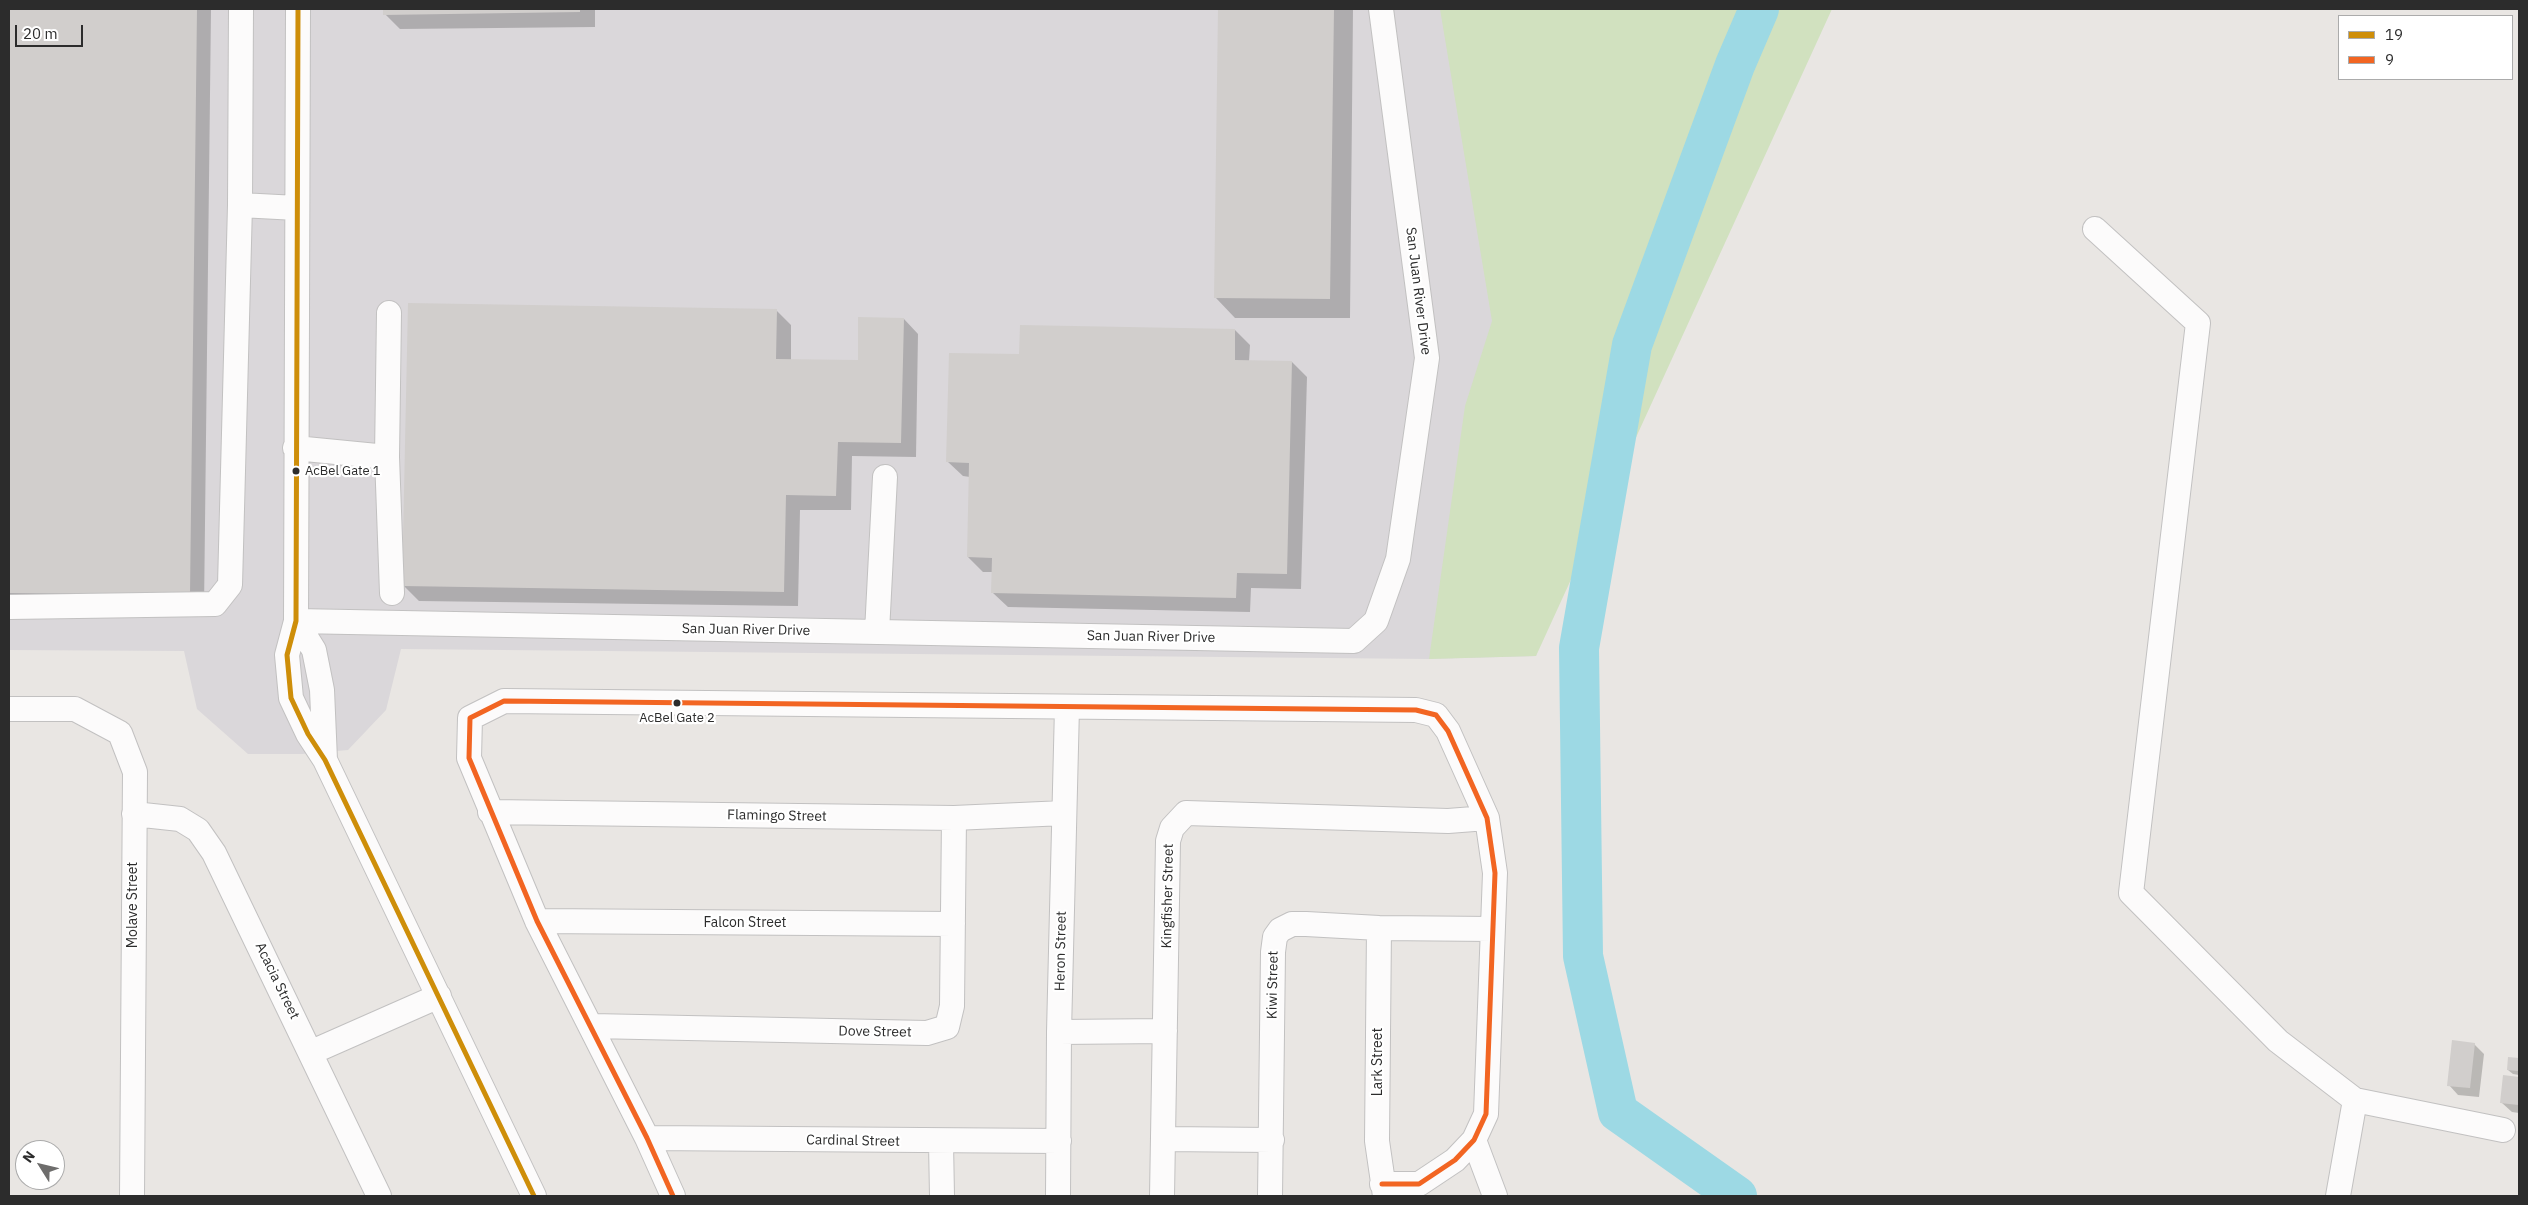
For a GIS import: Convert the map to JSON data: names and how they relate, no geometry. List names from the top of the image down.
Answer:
{
  "streets": {
    "street": [
      "San Juan River Drive",
      "Flamingo Street",
      "Kingfisher Street",
      "Molave Street",
      "Falcon Street",
      "Heron Street",
      "Acacia Street",
      "Kiwi Street",
      "Dove Street",
      "Lark Street",
      "Cardinal Street"
    ]
  },
  "crossings": [
    ["Flamingo Street", "Heron Street"],
    ["Flamingo Street", "Dove Street"],
    ["Molave Street", "Acacia Street"],
    ["Falcon Street", "Dove Street"],
    ["Heron Street", "Cardinal Street"],
    ["Kiwi Street", "Lark Street"]
  ],
  "places": ["AcBel Gate 1", "AcBel Gate 2"],
  "lines": ["transit line 19", "transit line 9"],
  "legend": ["19", "9"],
  "scale_bar": "20 m",
  "north": "top left"
}
